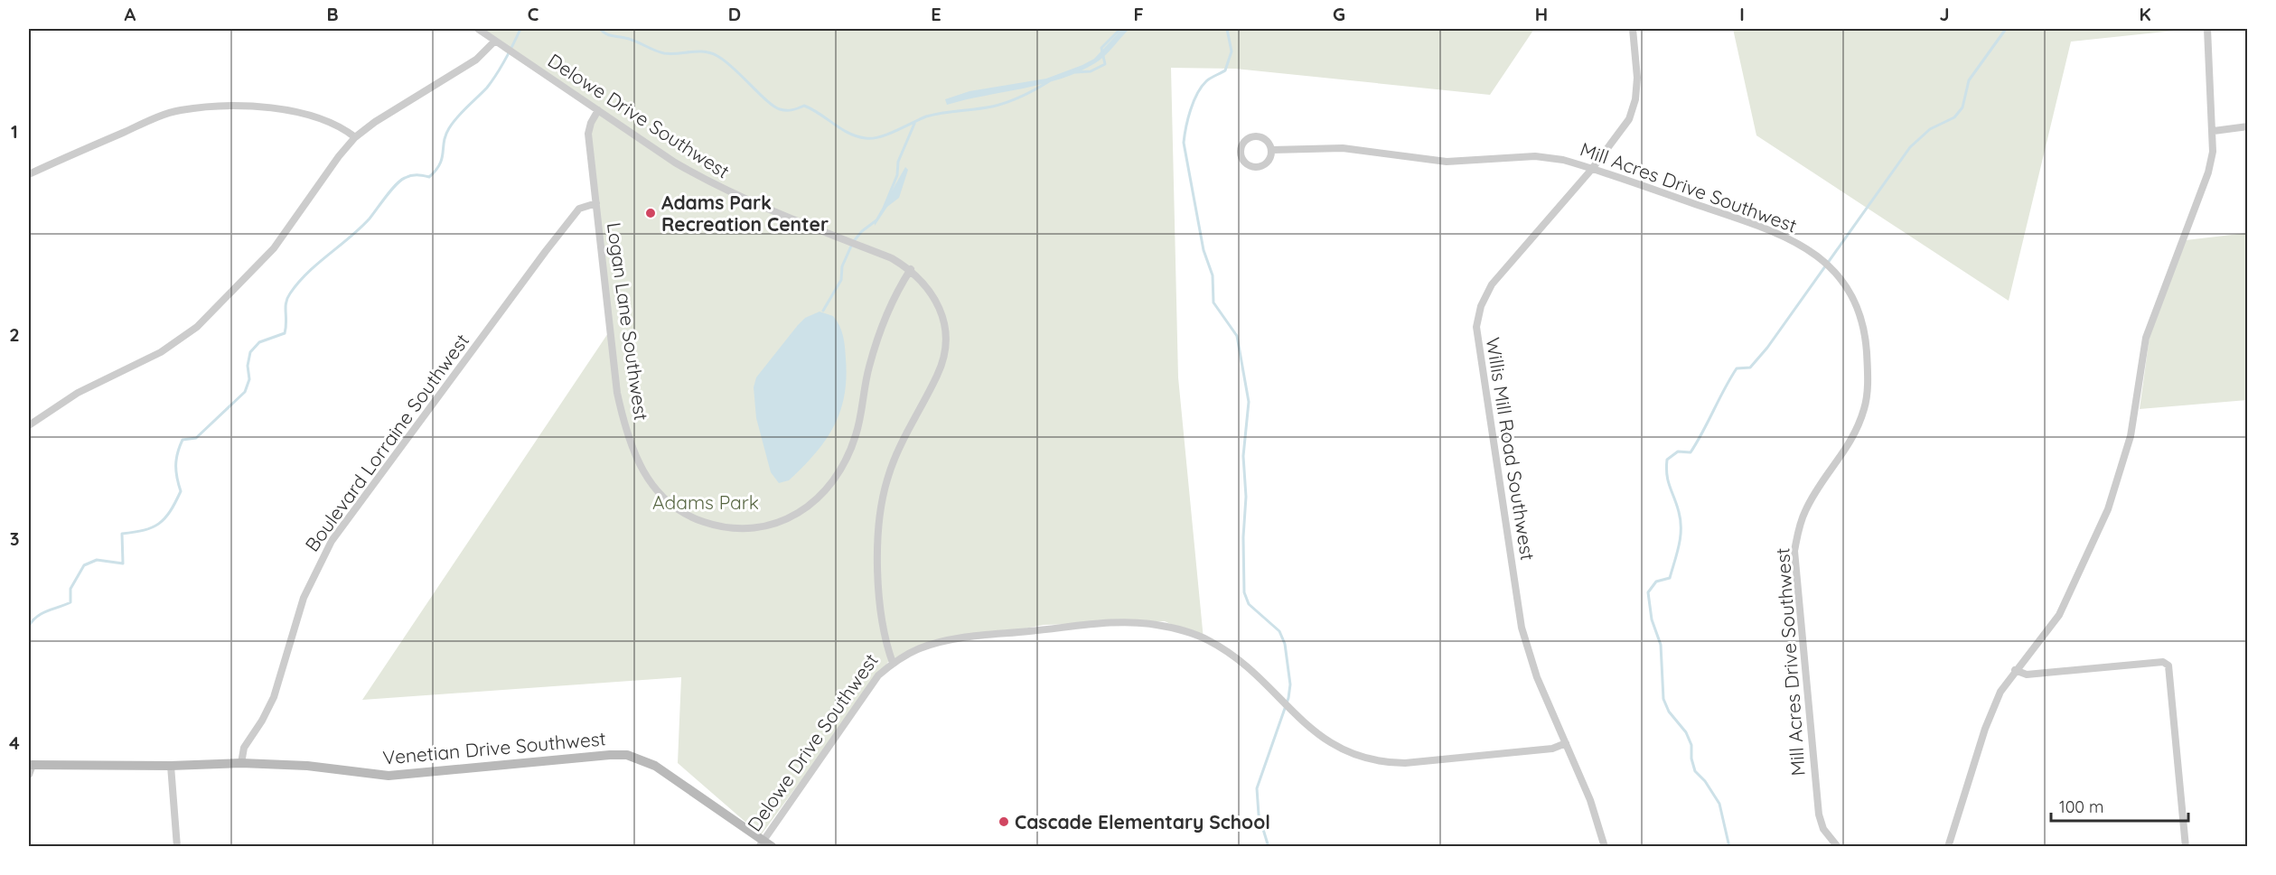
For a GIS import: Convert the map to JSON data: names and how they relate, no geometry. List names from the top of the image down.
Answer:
{
  "streets": {
    "street": [
      "Delowe Drive Southwest",
      "Mill Acres Drive Southwest",
      "Logan Lane Southwest",
      "Boulevard Lorraine Southwest",
      "Willis Mill Road Southwest",
      "Venetian Drive Southwest"
    ]
  },
  "crossings": [
    ["Delowe Drive Southwest", "Logan Lane Southwest"],
    ["Delowe Drive Southwest", "Venetian Drive Southwest"],
    ["Mill Acres Drive Southwest", "Willis Mill Road Southwest"],
    ["Logan Lane Southwest", "Boulevard Lorraine Southwest"],
    ["Boulevard Lorraine Southwest", "Venetian Drive Southwest"]
  ],
  "parks": ["Adams Park"],
  "places": ["Adams Park Recreation Center", "Cascade Elementary School"],
  "scale_bar": "100 m",
  "grid": {
    "columns": [
      "A",
      "B",
      "C",
      "D",
      "E",
      "F",
      "G",
      "H",
      "I",
      "J",
      "K"
    ],
    "rows": [
      "1",
      "2",
      "3",
      "4"
    ]
  }
}
